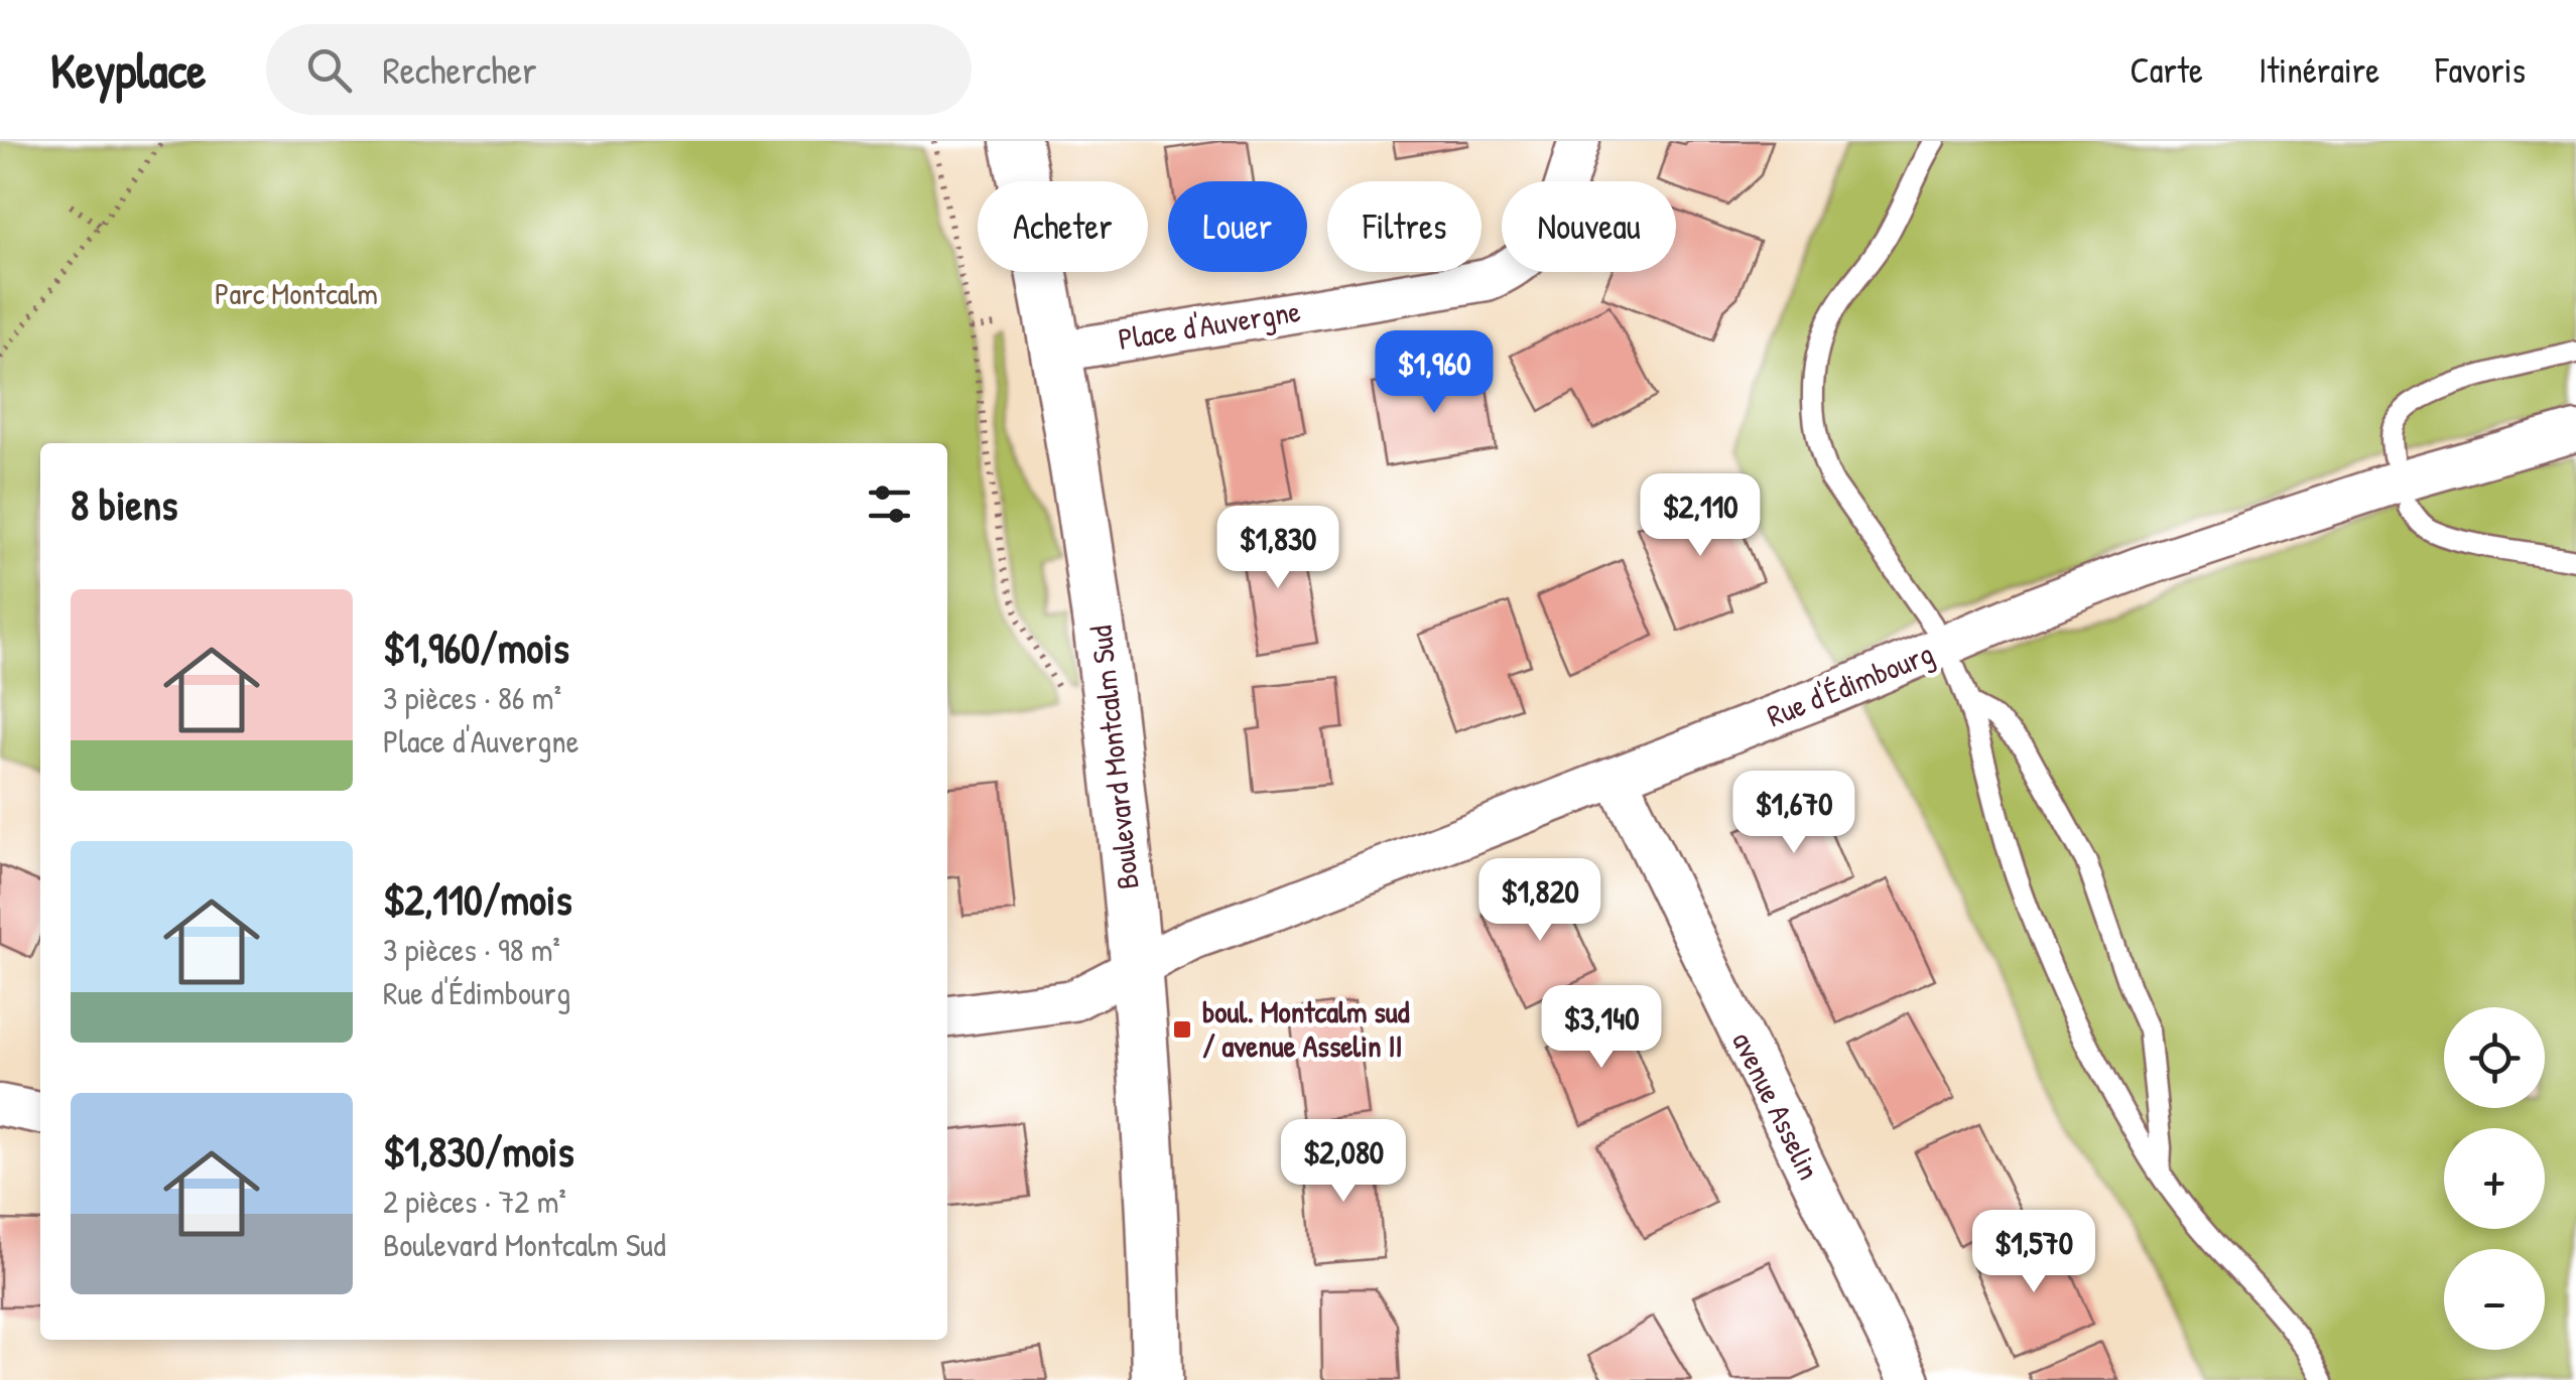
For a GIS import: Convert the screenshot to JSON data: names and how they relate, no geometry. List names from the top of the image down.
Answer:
{
  "streets": {
    "street": [
      "Place d'Auvergne",
      "Rue d'Édimbourg",
      "Boulevard Montcalm Sud",
      "avenue Asselin"
    ]
  },
  "crossings": [
    ["Place d'Auvergne", "Boulevard Montcalm Sud"],
    ["Rue d'Édimbourg", "Boulevard Montcalm Sud"],
    ["Rue d'Édimbourg", "avenue Asselin"]
  ],
  "parks": ["Parc Montcalm"],
  "places": {
    "transit": ["boul. Montcalm sud / avenue Asselin II"]
  },
  "page": {
    "header": "Keyplace",
    "search": "Rechercher",
    "nav": ["Carte", "Itinéraire", "Favoris"],
    "chip": [
      "Acheter",
      "Louer",
      "Filtres",
      "Nouveau"
    ],
    "price": [
      "$1,960",
      "$2,110",
      "$1,830",
      "$1,670",
      "$1,820",
      "$3,140",
      "$2,080",
      "$1,570"
    ],
    "heading": "8 biens",
    "list": [
      {
        "name": "$1,960/mois",
        "note": "3 pièces · 86 m² · Place d'Auvergne"
      },
      {
        "name": "$2,110/mois",
        "note": "3 pièces · 98 m² · Rue d'Édimbourg"
      },
      {
        "name": "$1,830/mois",
        "note": "2 pièces · 72 m² · Boulevard Montcalm Sud"
      }
    ],
    "map_buttons": ["+", "−"]
  }
}
